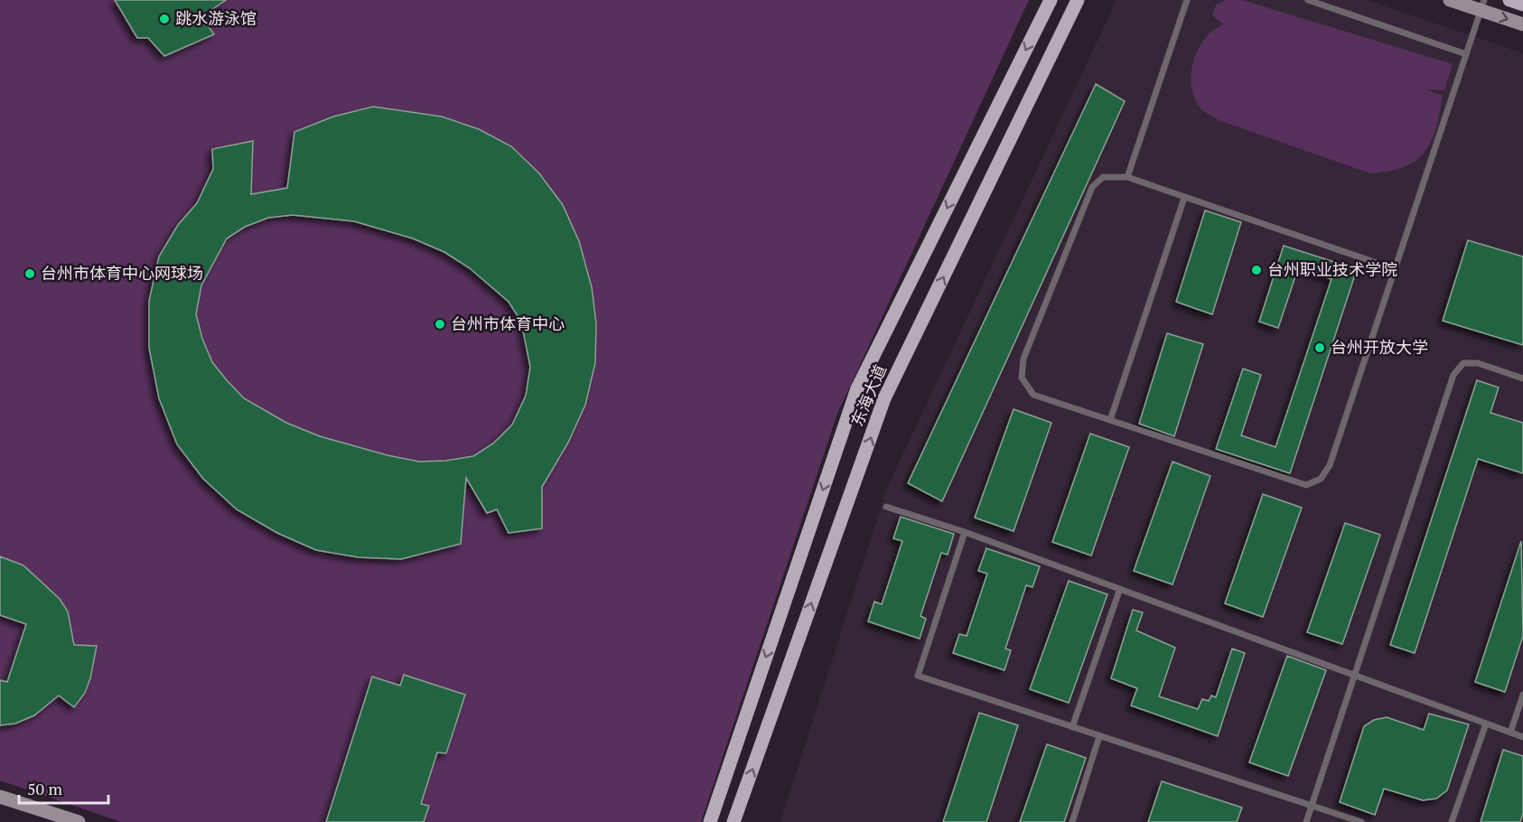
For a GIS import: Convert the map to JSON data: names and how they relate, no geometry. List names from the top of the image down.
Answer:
{
  "streets": {
    "main road": ["东海大道"]
  },
  "places": [
    "跳水游泳馆",
    "台州职业技术学院",
    "台州市体育中心网球场",
    "台州市体育中心",
    "台州开放大学"
  ],
  "scale_bar": "50 m"
}
